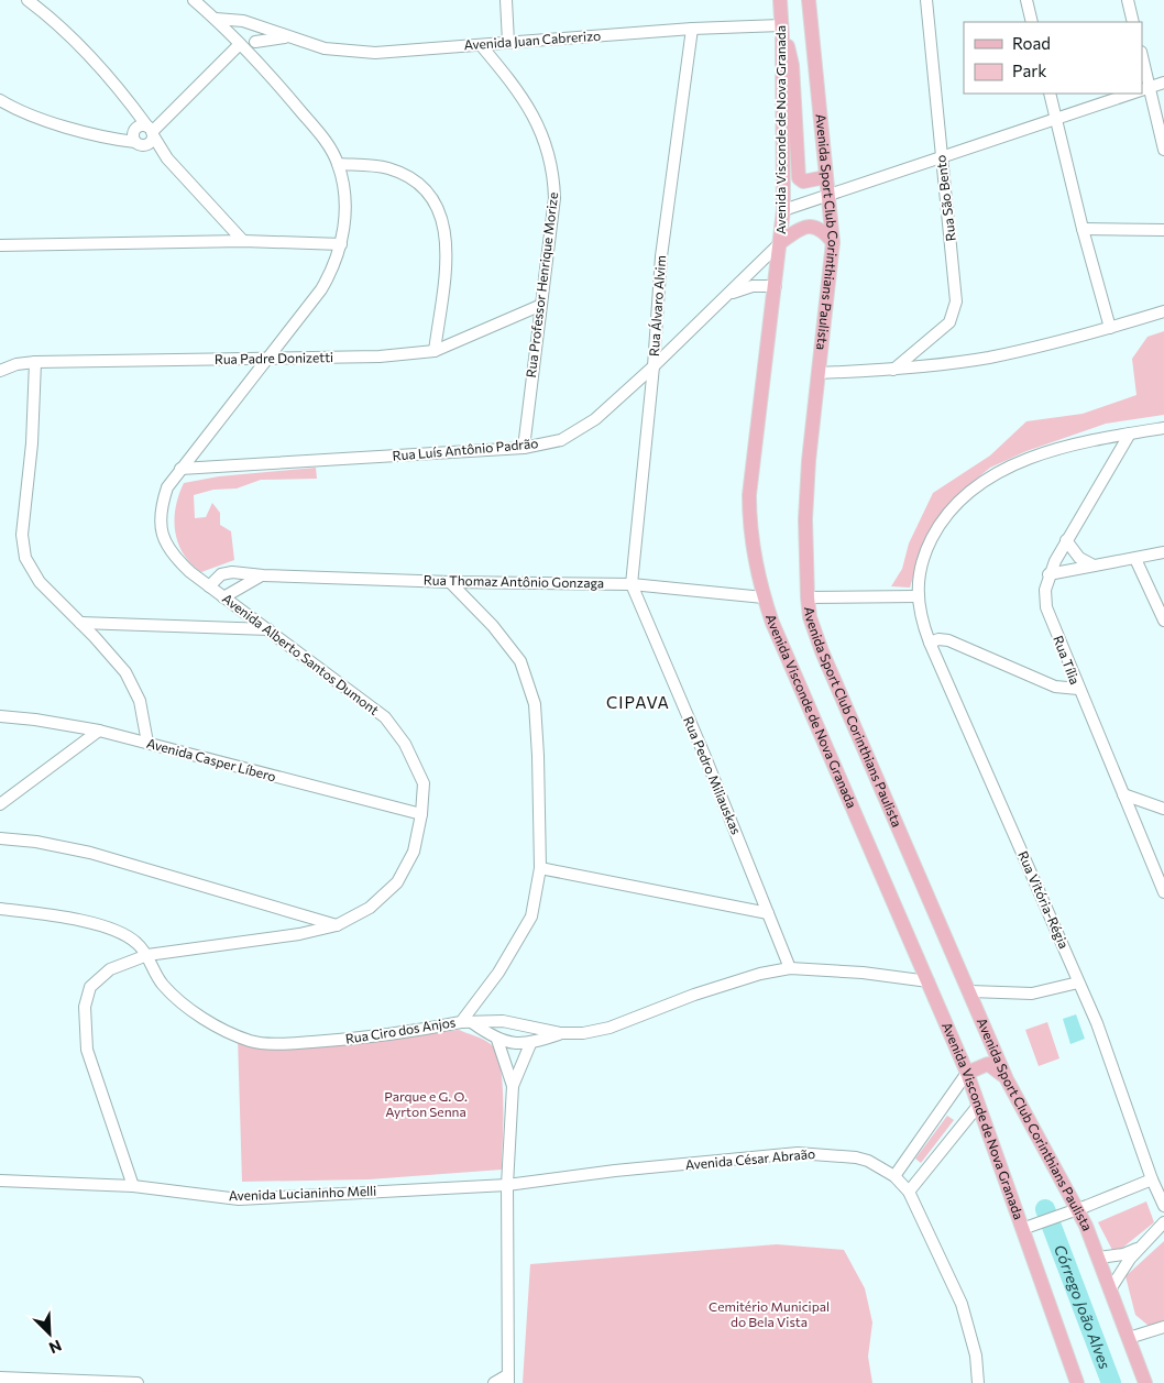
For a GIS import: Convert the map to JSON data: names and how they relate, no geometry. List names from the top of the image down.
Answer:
{
  "streets": {
    "main road": ["Avenida Visconde de Nova Granada", "Avenida Sport Club Corinthians Paulista"],
    "street": [
      "Avenida Juan Cabrerizo",
      "Rua São Bento",
      "Rua Professor Henrique Morize",
      "Rua Álvaro Alvim",
      "Rua Padre Donizetti",
      "Rua Luís Antônio Padrão",
      "Rua Thomaz Antônio Gonzaga",
      "Avenida Alberto Santos Dumont",
      "Rua Tília",
      "Avenida Casper Líbero",
      "Rua Pedro Miliauskas",
      "Rua Vitória-Régia",
      "Rua Ciro dos Anjos",
      "Avenida César Abraão",
      "Avenida Lucianinho Melli"
    ]
  },
  "crossings": [
    ["Avenida Juan Cabrerizo", "Avenida Visconde de Nova Granada"],
    ["Avenida Juan Cabrerizo", "Rua Professor Henrique Morize"],
    ["Avenida Juan Cabrerizo", "Rua Álvaro Alvim"],
    ["Avenida Juan Cabrerizo", "Avenida Alberto Santos Dumont"],
    ["Avenida Visconde de Nova Granada", "Rua Luís Antônio Padrão"],
    ["Avenida Visconde de Nova Granada", "Rua Thomaz Antônio Gonzaga"],
    ["Rua Professor Henrique Morize", "Rua Padre Donizetti"],
    ["Rua Professor Henrique Morize", "Rua Luís Antônio Padrão"],
    ["Rua Álvaro Alvim", "Rua Luís Antônio Padrão"],
    ["Rua Álvaro Alvim", "Rua Thomaz Antônio Gonzaga"],
    ["Rua Álvaro Alvim", "Rua Pedro Miliauskas"],
    ["Rua Padre Donizetti", "Avenida Alberto Santos Dumont"],
    ["Rua Luís Antônio Padrão", "Avenida Alberto Santos Dumont"],
    ["Rua Thomaz Antônio Gonzaga", "Avenida Alberto Santos Dumont"],
    ["Rua Thomaz Antônio Gonzaga", "Rua Pedro Miliauskas"],
    ["Rua Thomaz Antônio Gonzaga", "Rua Ciro dos Anjos"],
    ["Avenida Alberto Santos Dumont", "Avenida Casper Líbero"],
    ["Avenida Alberto Santos Dumont", "Rua Ciro dos Anjos"],
    ["Avenida Alberto Santos Dumont", "Avenida Lucianinho Melli"],
    ["Rua Tília", "Rua Vitória-Régia"],
    ["Avenida César Abraão", "Avenida Lucianinho Melli"]
  ],
  "districts": ["CIPAVA"],
  "water": ["Córrego João Alves"],
  "parks": ["Parque e G. O. Ayrton Senna", "Cemitério Municipal do Bela Vista"],
  "legend": ["Road", "Park"],
  "north": "bottom right"
}
